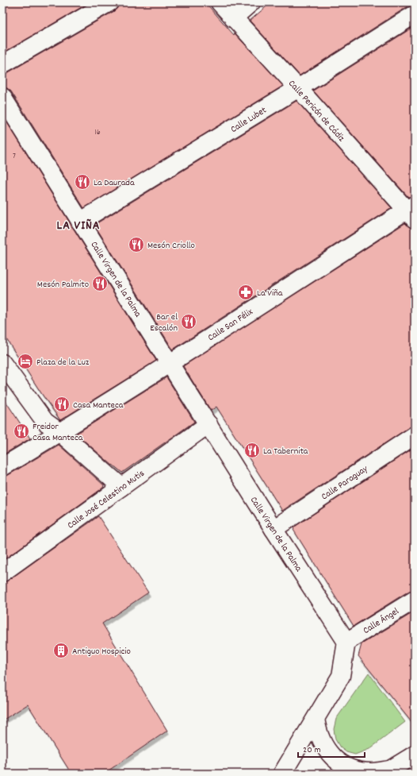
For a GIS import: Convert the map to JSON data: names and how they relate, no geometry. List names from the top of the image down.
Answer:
{
  "streets": {
    "street": [
      "Calle Pericón de Cádiz",
      "Calle Lubet",
      "Calle Virgen de la Palma",
      "Calle San Félix",
      "Calle Paraguay",
      "Calle José Celestino Mutis",
      "Calle Ángel"
    ]
  },
  "crossings": [
    ["Calle Pericón de Cádiz", "Calle Lubet"],
    ["Calle Pericón de Cádiz", "Calle San Félix"],
    ["Calle Lubet", "Calle Virgen de la Palma"],
    ["Calle Virgen de la Palma", "Calle San Félix"],
    ["Calle Virgen de la Palma", "Calle Paraguay"],
    ["Calle Virgen de la Palma", "Calle José Celestino Mutis"],
    ["Calle Virgen de la Palma", "Calle Ángel"]
  ],
  "districts": ["LA VIÑA"],
  "places": {
    "restaurant": [
      "La Daurada",
      "Mesón Criollo",
      "Mesón Palmito",
      "Bar el Escalón",
      "Casa Manteca",
      "Freidor Casa Manteca",
      "La Tabernita"
    ],
    "pharmacy": ["La Viña"],
    "hotel": ["Plaza de la Luz"],
    "building": ["Antiguo Hospicio"]
  },
  "house_numbers": ["16", "7"],
  "scale_bar": "20 m"
}
